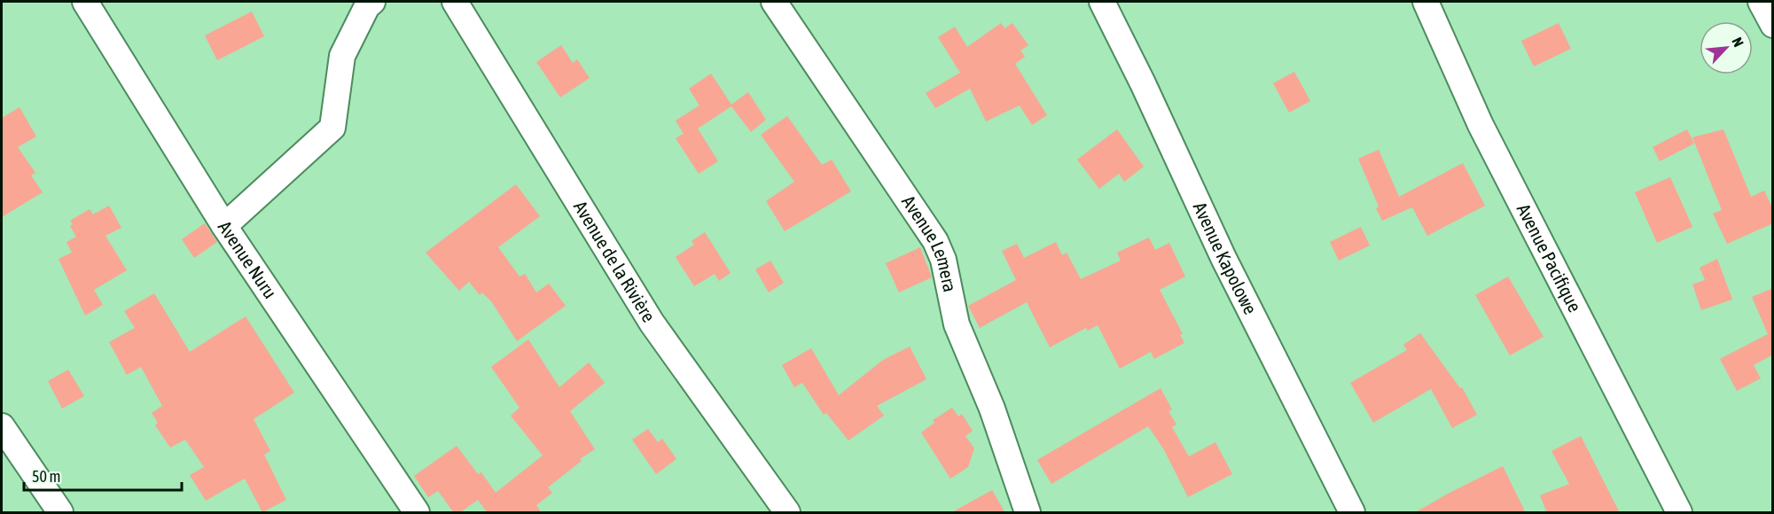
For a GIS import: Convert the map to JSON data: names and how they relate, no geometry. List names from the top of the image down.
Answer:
{
  "streets": {
    "street": [
      "Avenue Lemera",
      "Avenue Kapolowe",
      "Avenue Pacifique",
      "Avenue Nuru",
      "Avenue de la Rivière"
    ]
  },
  "scale_bar": "50 m",
  "north": "top right"
}
